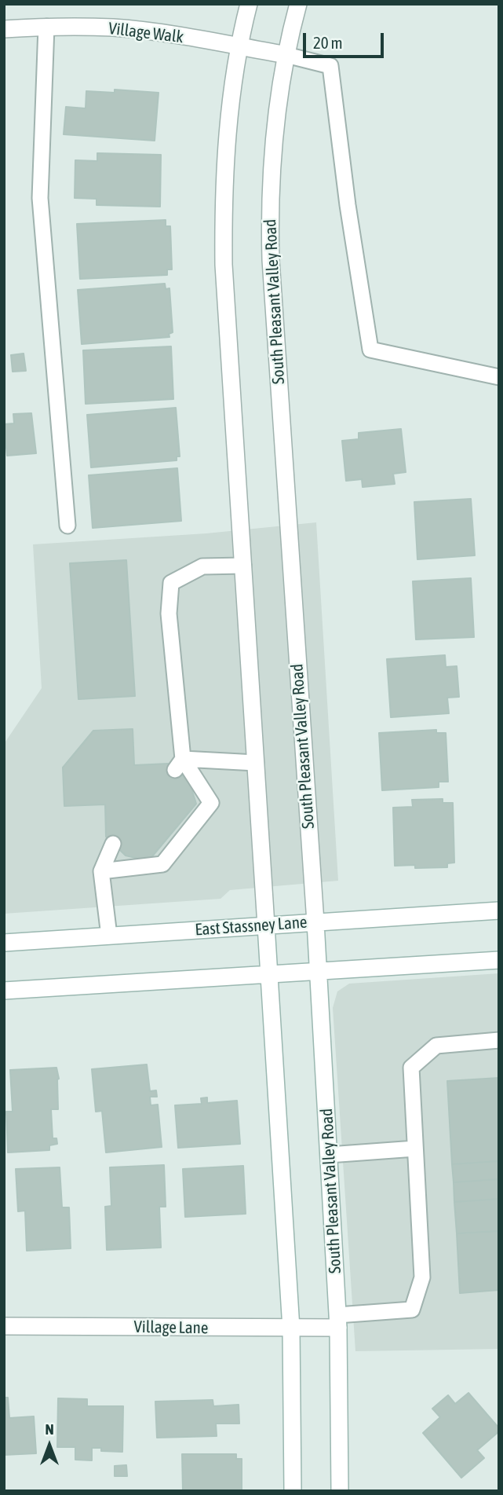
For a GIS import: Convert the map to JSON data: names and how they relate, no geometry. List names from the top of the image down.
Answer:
{
  "streets": {
    "street": [
      "Village Walk",
      "South Pleasant Valley Road",
      "East Stassney Lane",
      "Village Lane"
    ]
  },
  "crossings": [
    ["Village Walk", "South Pleasant Valley Road"],
    ["South Pleasant Valley Road", "East Stassney Lane"],
    ["South Pleasant Valley Road", "Village Lane"]
  ],
  "scale_bar": "20 m",
  "north": "top"
}
